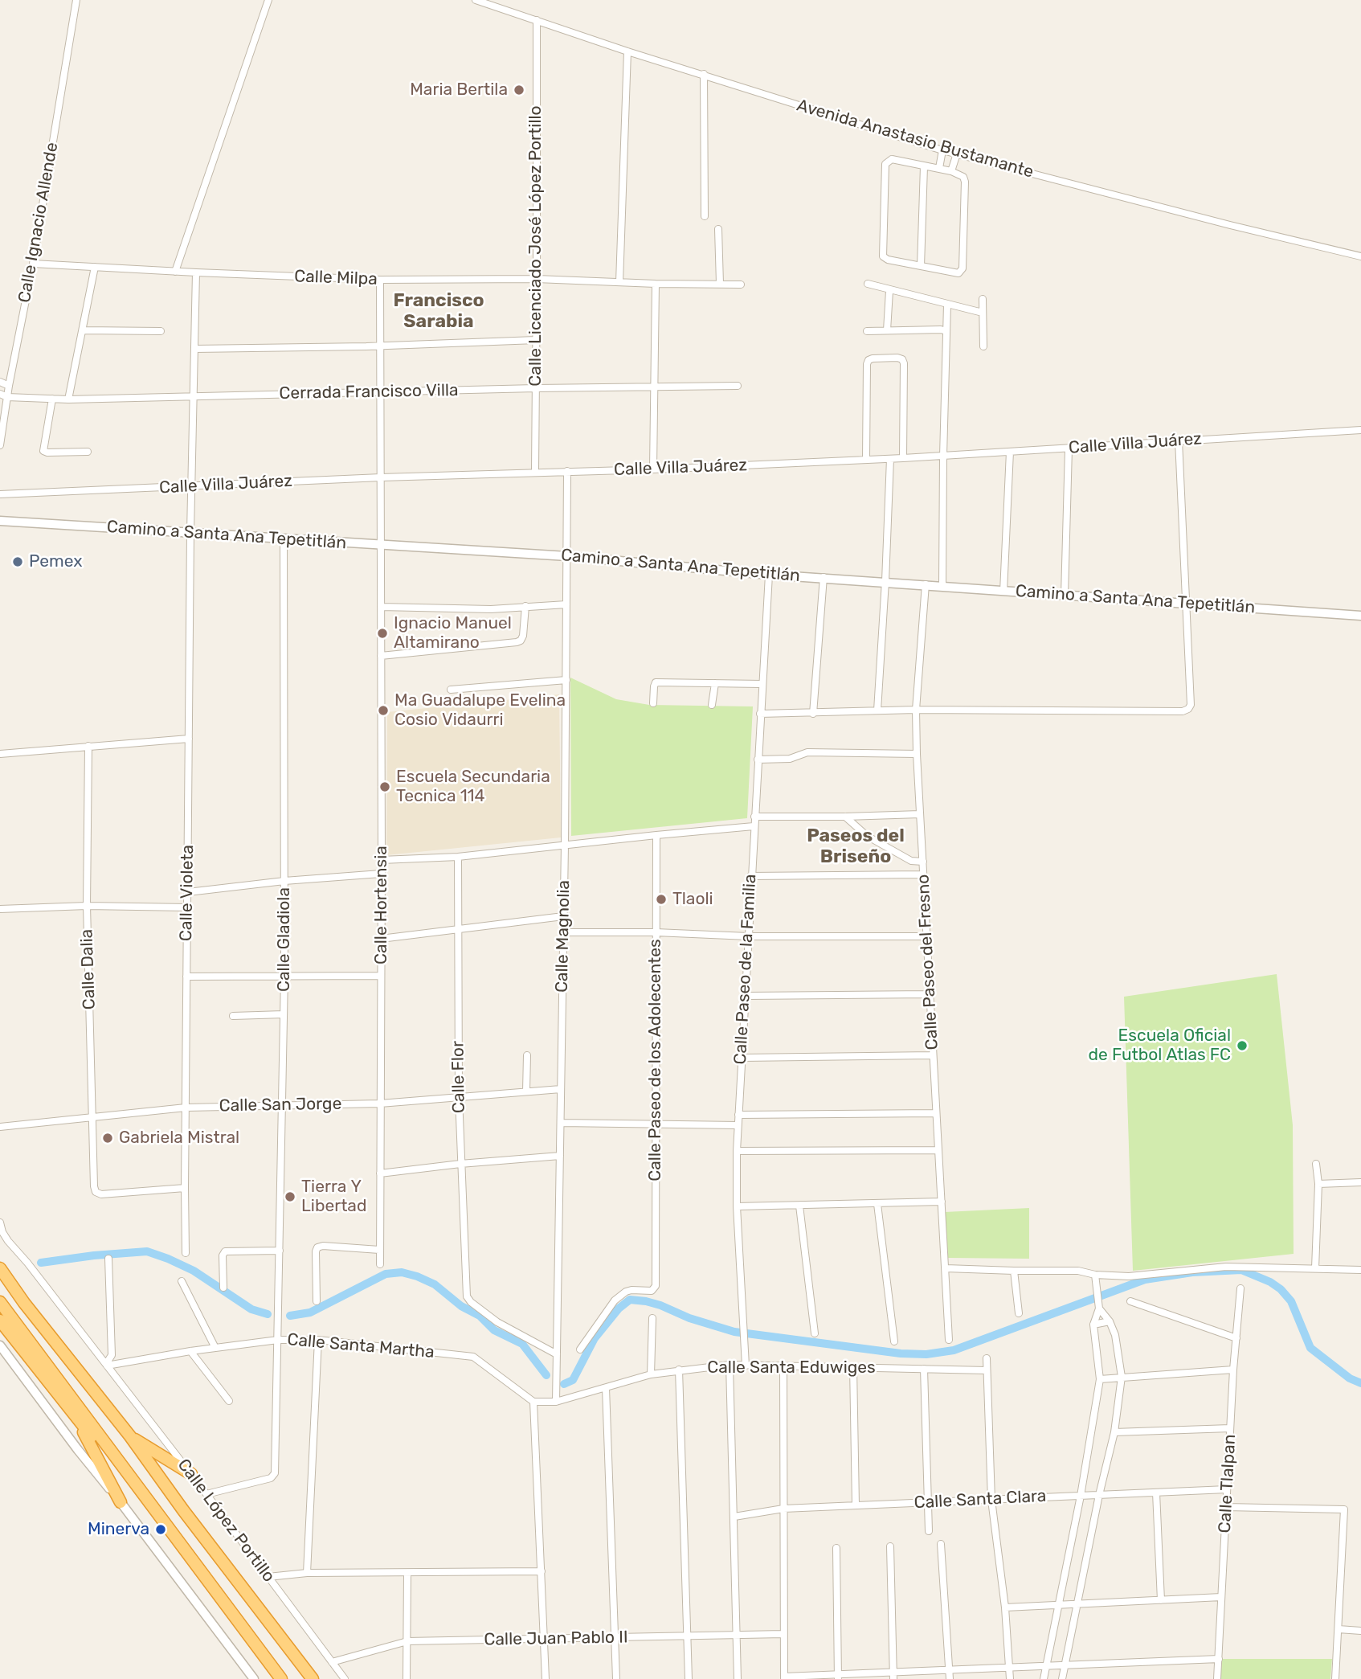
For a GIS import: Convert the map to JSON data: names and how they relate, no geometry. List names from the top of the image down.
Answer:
{
  "streets": {
    "street": [
      "Avenida Anastasio Bustamante",
      "Calle Ignacio Allende",
      "Calle Licenciado José López Portillo",
      "Calle Milpa",
      "Cerrada Francisco Villa",
      "Calle Villa Juárez",
      "Camino a Santa Ana Tepetitlán",
      "Calle Violeta",
      "Calle Hortensia",
      "Calle Magnolia",
      "Calle Gladiola",
      "Calle Paseo del Fresno",
      "Calle Dalia",
      "Calle Paseo de la Familia",
      "Calle Paseo de los Adolecentes",
      "Calle Flor",
      "Calle San Jorge",
      "Calle Santa Martha",
      "Calle Santa Eduwiges",
      "Calle Tlalpan",
      "Calle Santa Clara",
      "Calle López Portillo",
      "Calle Juan Pablo II"
    ]
  },
  "crossings": [
    ["Avenida Anastasio Bustamante", "Calle Licenciado José López Portillo"],
    ["Calle Ignacio Allende", "Calle Milpa"],
    ["Calle Ignacio Allende", "Cerrada Francisco Villa"],
    ["Calle Licenciado José López Portillo", "Calle Milpa"],
    ["Calle Licenciado José López Portillo", "Cerrada Francisco Villa"],
    ["Calle Licenciado José López Portillo", "Calle Villa Juárez"],
    ["Calle Milpa", "Calle Violeta"],
    ["Calle Milpa", "Calle Hortensia"],
    ["Cerrada Francisco Villa", "Calle Violeta"],
    ["Cerrada Francisco Villa", "Calle Hortensia"],
    ["Calle Villa Juárez", "Calle Violeta"],
    ["Calle Villa Juárez", "Calle Hortensia"],
    ["Calle Villa Juárez", "Calle Magnolia"],
    ["Camino a Santa Ana Tepetitlán", "Calle Violeta"],
    ["Camino a Santa Ana Tepetitlán", "Calle Hortensia"],
    ["Camino a Santa Ana Tepetitlán", "Calle Magnolia"],
    ["Camino a Santa Ana Tepetitlán", "Calle Gladiola"],
    ["Camino a Santa Ana Tepetitlán", "Calle Paseo del Fresno"],
    ["Camino a Santa Ana Tepetitlán", "Calle Paseo de la Familia"],
    ["Calle Violeta", "Calle Dalia"],
    ["Calle Violeta", "Calle San Jorge"],
    ["Calle Hortensia", "Calle San Jorge"],
    ["Calle Magnolia", "Calle Flor"],
    ["Calle Magnolia", "Calle San Jorge"],
    ["Calle Magnolia", "Calle Santa Eduwiges"],
    ["Calle Gladiola", "Calle San Jorge"],
    ["Calle Gladiola", "Calle Santa Martha"],
    ["Calle Gladiola", "Calle López Portillo"],
    ["Calle Dalia", "Calle San Jorge"],
    ["Calle Paseo de la Familia", "Calle Santa Eduwiges"],
    ["Calle Flor", "Calle San Jorge"],
    ["Calle Santa Martha", "Calle Santa Eduwiges"],
    ["Calle Santa Martha", "Calle López Portillo"],
    ["Calle Tlalpan", "Calle Santa Clara"],
    ["Calle López Portillo", "Calle Juan Pablo II"]
  ],
  "districts": ["Francisco Sarabia", "Paseos del Briseño"],
  "places": [
    "Maria Bertila",
    "Pemex",
    "Ignacio Manuel Altamirano",
    "Ma Guadalupe Evelina Cosio Vidaurri",
    "Escuela Secundaria Tecnica 114",
    "Tlaoli",
    "Escuela Oficial de Futbol Atlas FC",
    "Gabriela Mistral",
    "Tierra Y Libertad",
    "Minerva"
  ]
}
